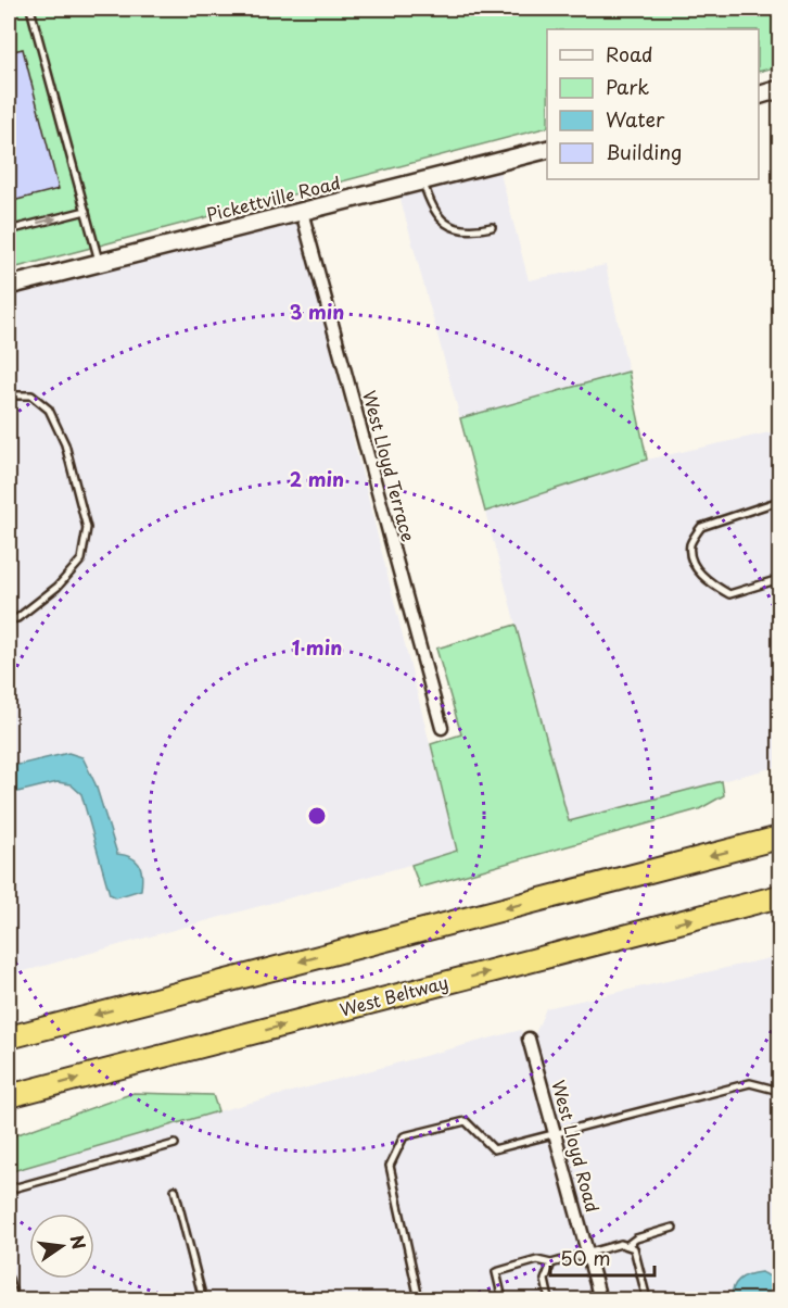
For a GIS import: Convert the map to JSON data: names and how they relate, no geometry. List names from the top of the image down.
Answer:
{
  "streets": {
    "highway": ["West Beltway"],
    "street": ["Pickettville Road", "West Lloyd Terrace", "West Lloyd Road"]
  },
  "crossings": [
    ["Pickettville Road", "West Lloyd Terrace"]
  ],
  "legend": [
    "Road",
    "Park",
    "Water",
    "Building"
  ],
  "scale_bar": "50 m",
  "north": "right",
  "rings": ["3 min", "2 min", "1 min"]
}
